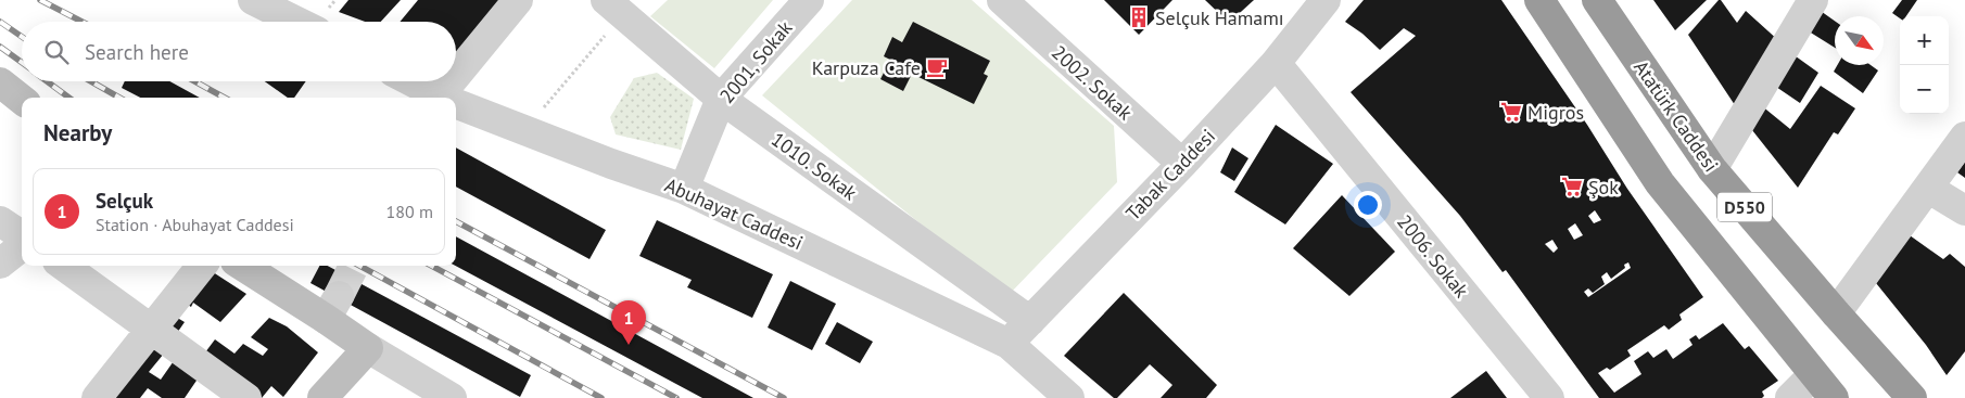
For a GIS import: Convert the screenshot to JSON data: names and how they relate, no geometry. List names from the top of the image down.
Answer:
{
  "streets": {
    "highway": ["Atatürk Caddesi", "D550"],
    "street": [
      "2001, Sokak",
      "2002. Sokak",
      "1010. Sokak",
      "Tabak Caddesi",
      "Abuhayat Caddesi",
      "2006. Sokak"
    ]
  },
  "crossings": [
    ["2001, Sokak", "1010. Sokak"],
    ["2001, Sokak", "Abuhayat Caddesi"],
    ["2002. Sokak", "Tabak Caddesi"],
    ["1010. Sokak", "Tabak Caddesi"],
    ["Tabak Caddesi", "Abuhayat Caddesi"],
    ["Tabak Caddesi", "2006. Sokak"]
  ],
  "places": {
    "building": ["Selçuk Hamamı"],
    "cafe": ["Karpuza Cafe"],
    "supermarket": ["Migros", "Şok"]
  },
  "north": "bottom right",
  "page": {
    "map_buttons": ["+", "−"],
    "search": "Search here",
    "heading": "Nearby",
    "list": [
      {
        "mark": "1",
        "name": "Selçuk",
        "note": "Station · Abuhayat Caddesi",
        "value": "180 m"
      }
    ],
    "pins": "1"
  }
}
